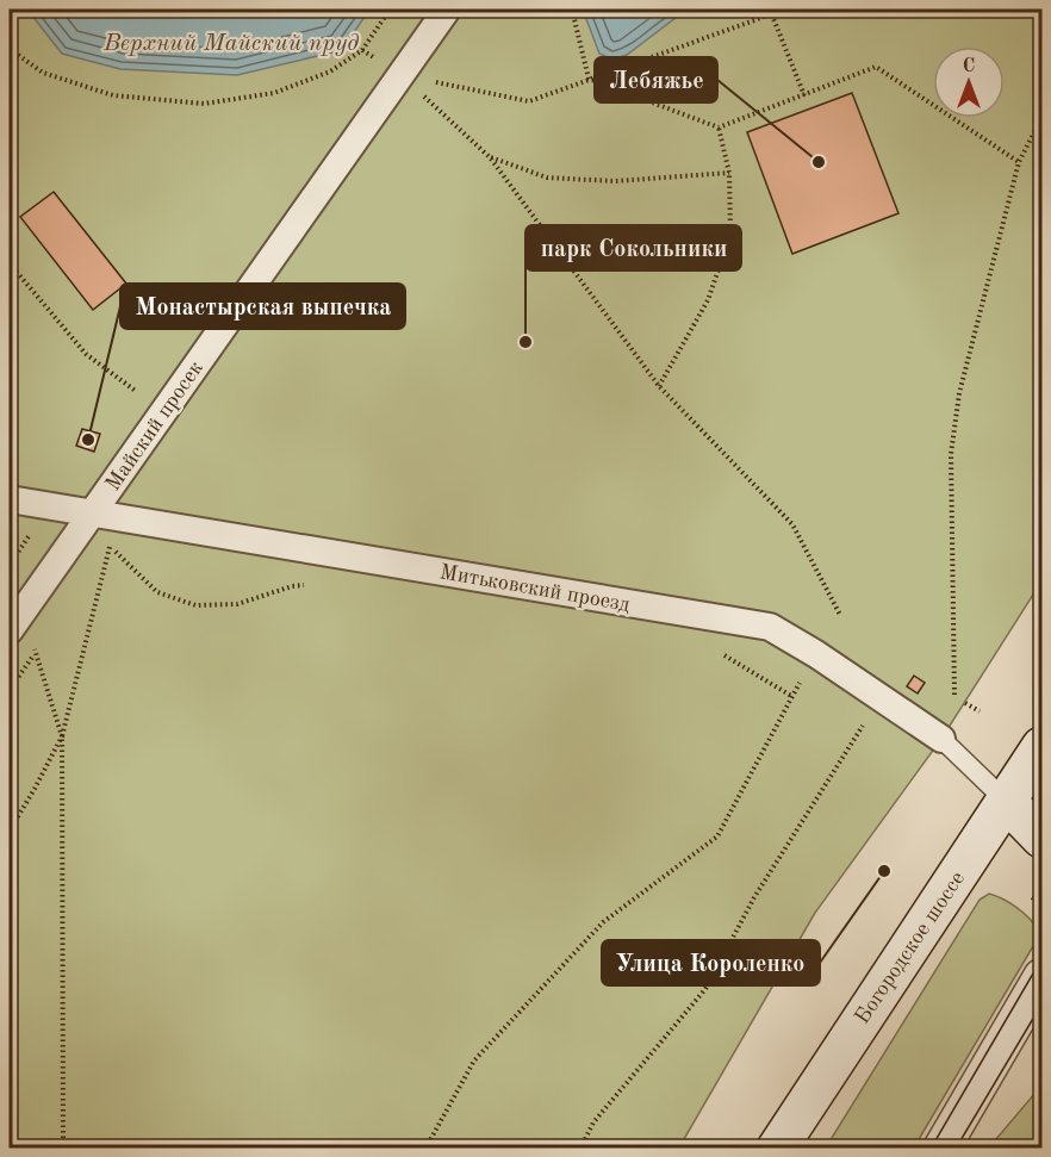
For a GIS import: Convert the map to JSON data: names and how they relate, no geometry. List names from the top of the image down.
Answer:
{
  "streets": {
    "main road": ["Богородское шоссе"],
    "street": ["Майский просек", "Митьковский проезд"]
  },
  "crossings": [
    ["Майский просек", "Митьковский проезд"],
    ["Митьковский проезд", "Богородское шоссе"]
  ],
  "water": ["Верхний Майский пруд"],
  "places": [
    "Лебяжье",
    "парк Сокольники",
    "Монастырская выпечка",
    "Улица Короленко"
  ],
  "north": "top"
}
